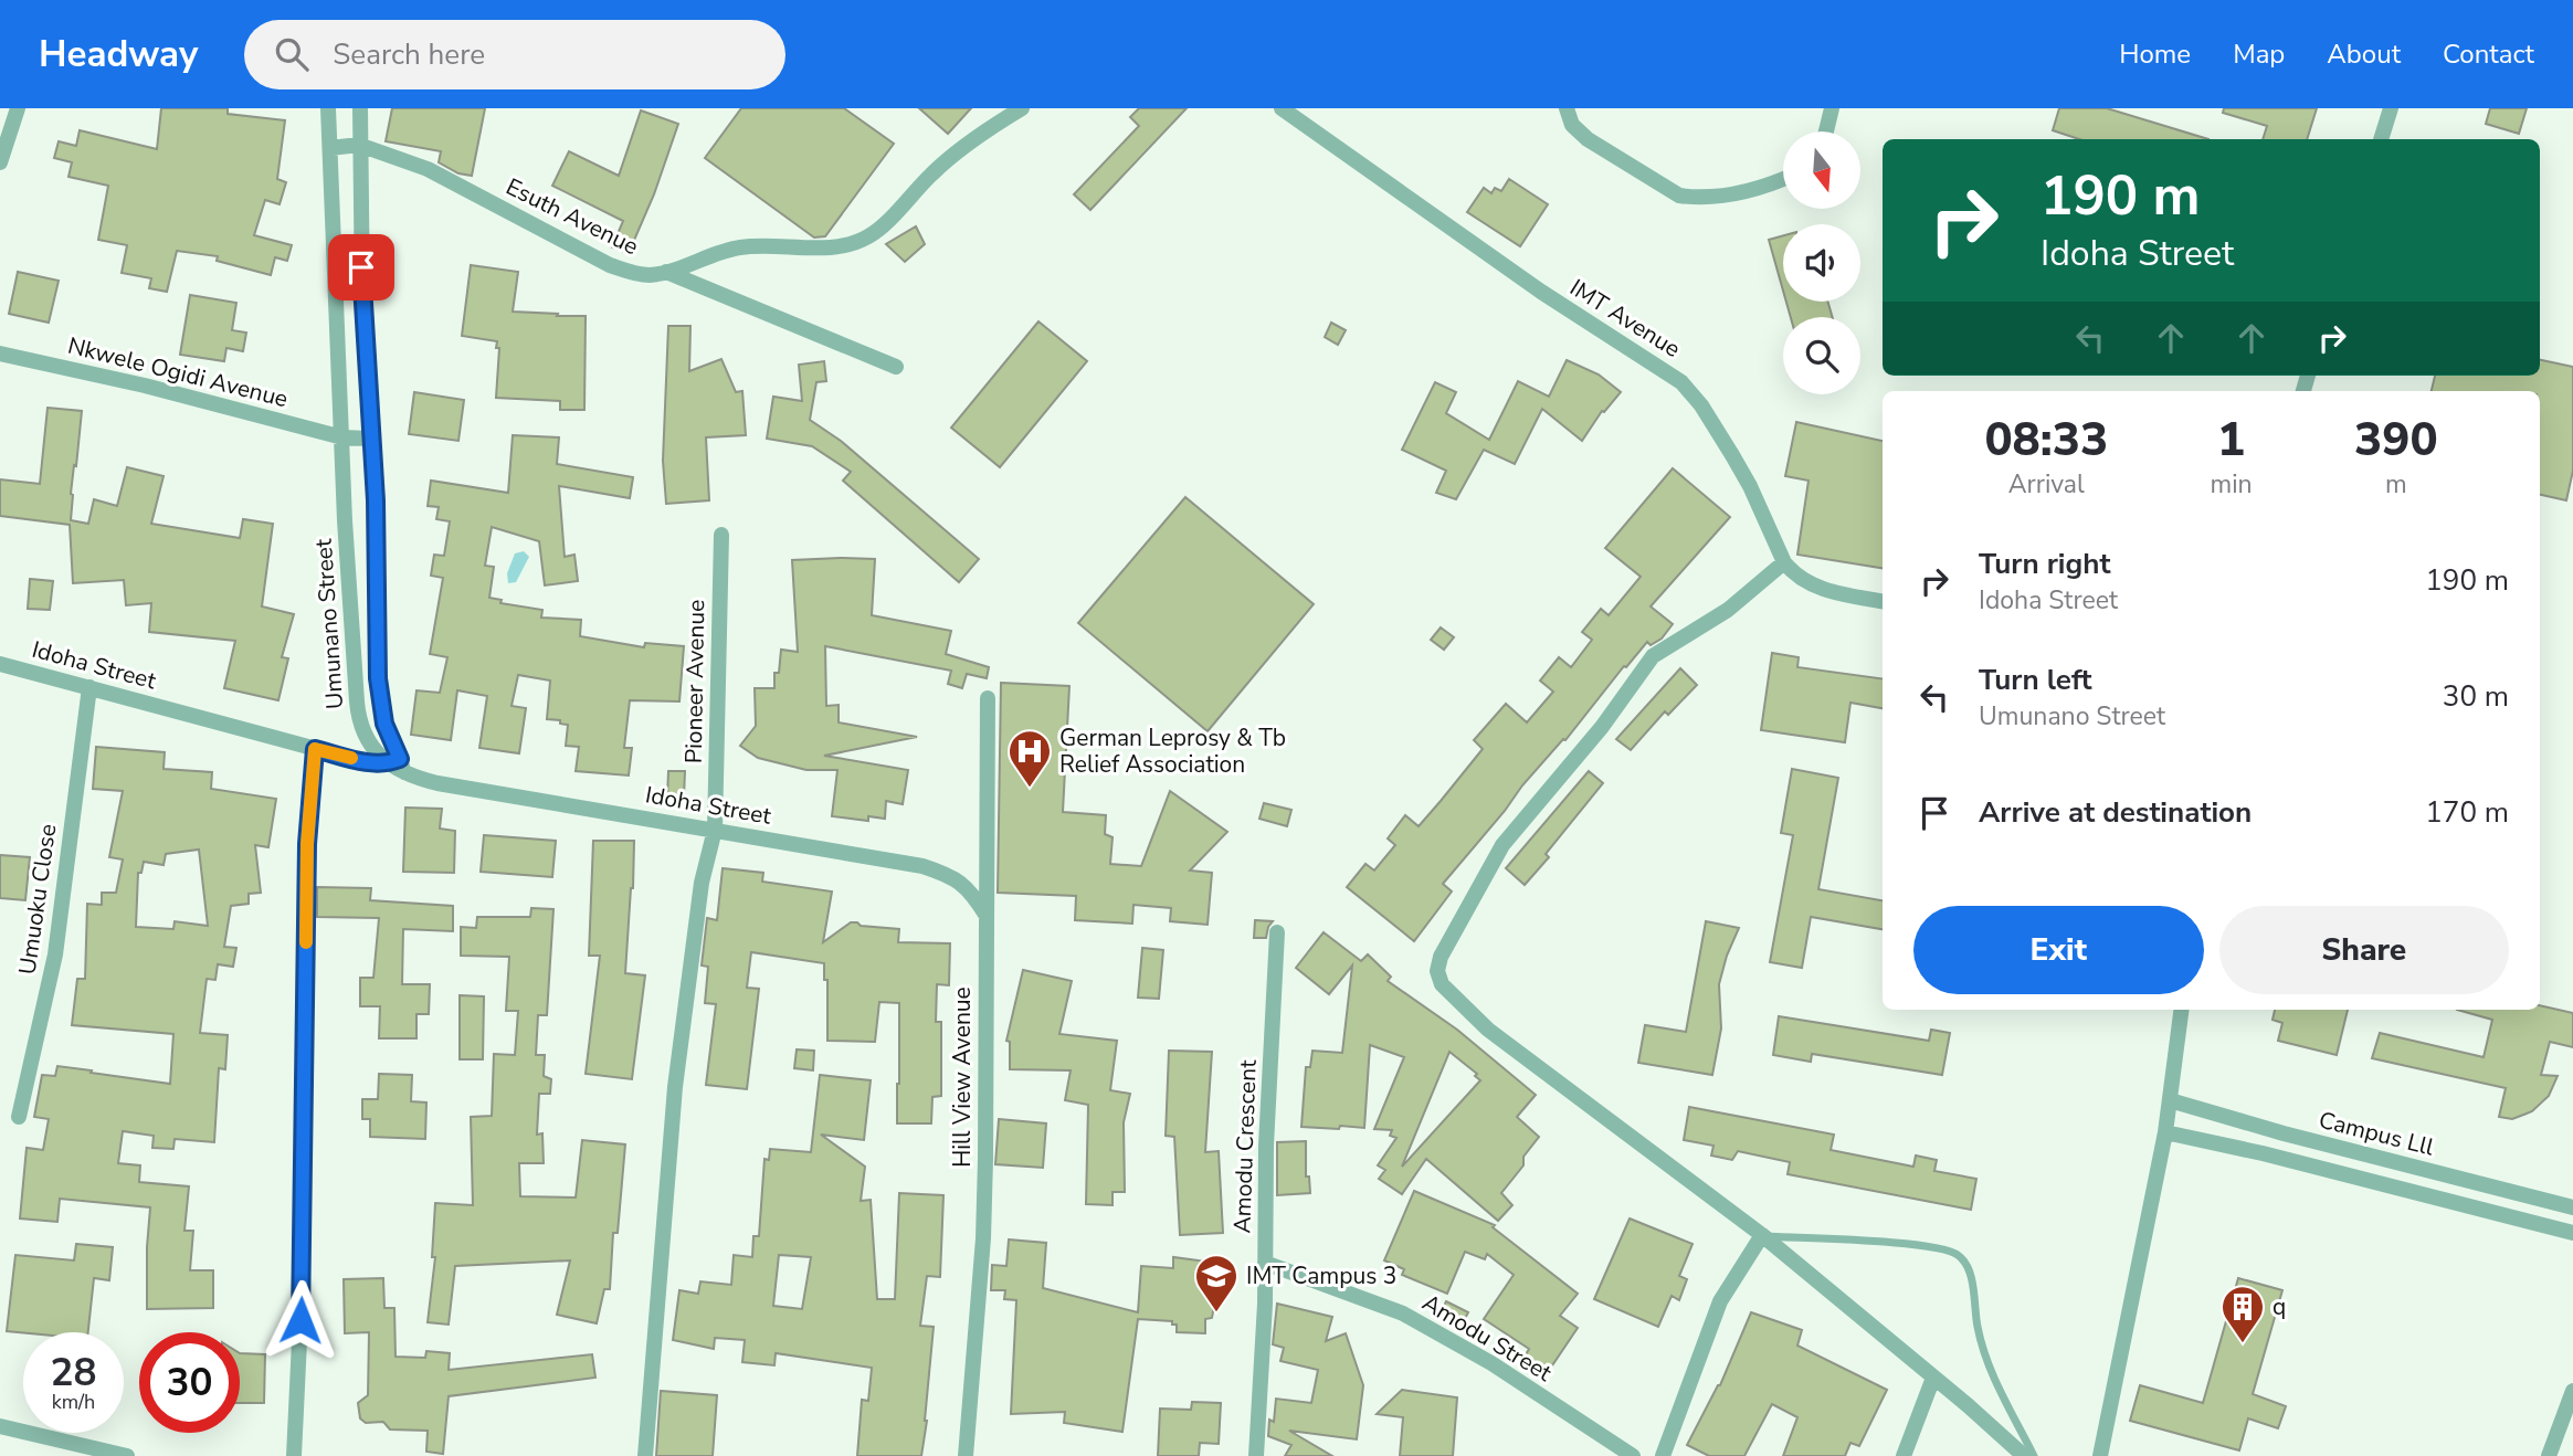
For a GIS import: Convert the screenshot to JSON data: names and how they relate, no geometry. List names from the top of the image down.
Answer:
{
  "streets": {
    "street": [
      "Esuth Avenue",
      "IMT Avenue",
      "Nkwele Ogidi Avenue",
      "Umunano Street",
      "Idoha Street",
      "Pioneer Avenue",
      "Umuoku Close",
      "Hill View Avenue",
      "Campus Lll",
      "Amodu Crescent",
      "Amodu Street"
    ]
  },
  "crossings": [
    ["Esuth Avenue", "Umunano Street"],
    ["Nkwele Ogidi Avenue", "Umunano Street"],
    ["Umunano Street", "Idoha Street"],
    ["Idoha Street", "Pioneer Avenue"],
    ["Idoha Street", "Umuoku Close"],
    ["Idoha Street", "Hill View Avenue"],
    ["Amodu Crescent", "Amodu Street"]
  ],
  "places": {
    "hospital": ["German Leprosy & Tb Relief Association"],
    "school or university": ["IMT Campus 3"],
    "building": ["q"]
  },
  "north": "bottom",
  "page": {
    "header": "Headway",
    "search": "Search here",
    "nav": [
      "Home",
      "Map",
      "About",
      "Contact"
    ],
    "turn": ["190 m", "Idoha Street"],
    "eta": [
      "08:33",
      "Arrival",
      "1",
      "min",
      "390",
      "m"
    ],
    "list": [
      {
        "name": "Turn right",
        "note": "Idoha Street",
        "value": "190 m"
      },
      {
        "name": "Turn left",
        "note": "Umunano Street",
        "value": "30 m"
      },
      {
        "name": "Arrive at destination",
        "value": "170 m"
      }
    ],
    "buttons": ["Exit", "Share"],
    "speed": "28 km/h",
    "limit": "30"
  }
}
